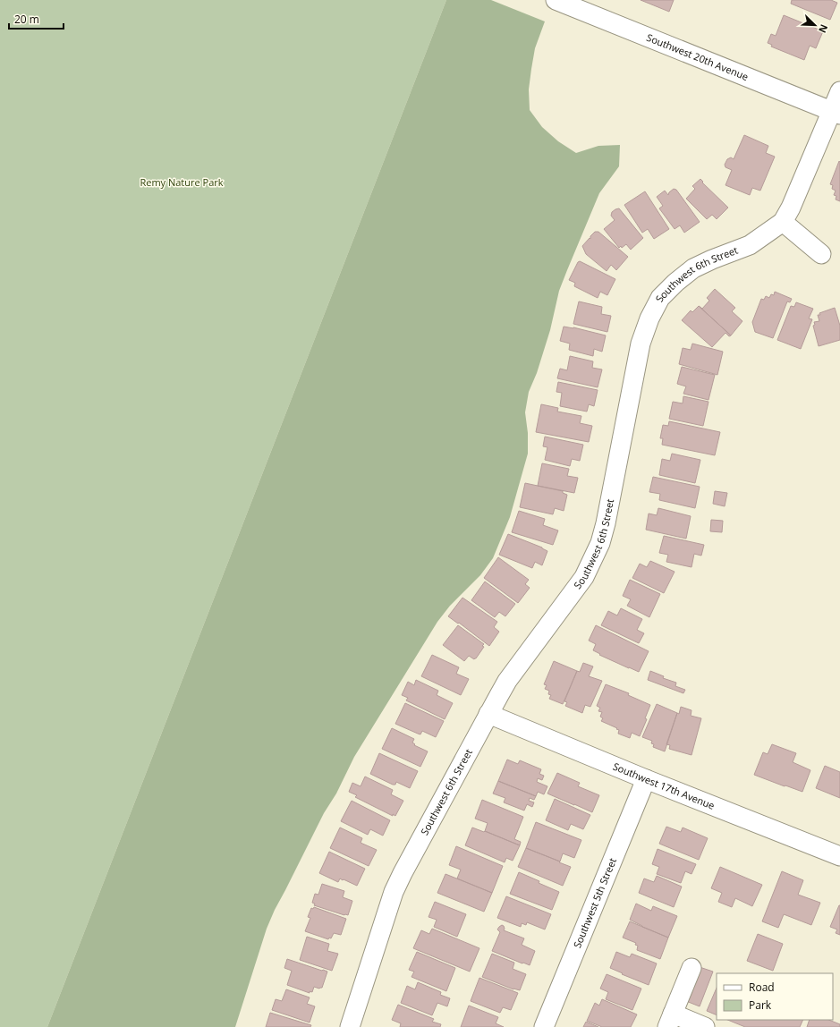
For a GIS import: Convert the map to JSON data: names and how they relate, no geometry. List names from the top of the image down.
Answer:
{
  "streets": {
    "street": [
      "Southwest 20th Avenue",
      "Southwest 6th Street",
      "Southwest 17th Avenue",
      "Southwest 5th Street"
    ]
  },
  "crossings": [
    ["Southwest 20th Avenue", "Southwest 6th Street"],
    ["Southwest 6th Street", "Southwest 17th Avenue"],
    ["Southwest 17th Avenue", "Southwest 5th Street"]
  ],
  "parks": ["Remy Nature Park"],
  "legend": ["Road", "Park"],
  "scale_bar": "20 m",
  "north": "bottom right"
}
